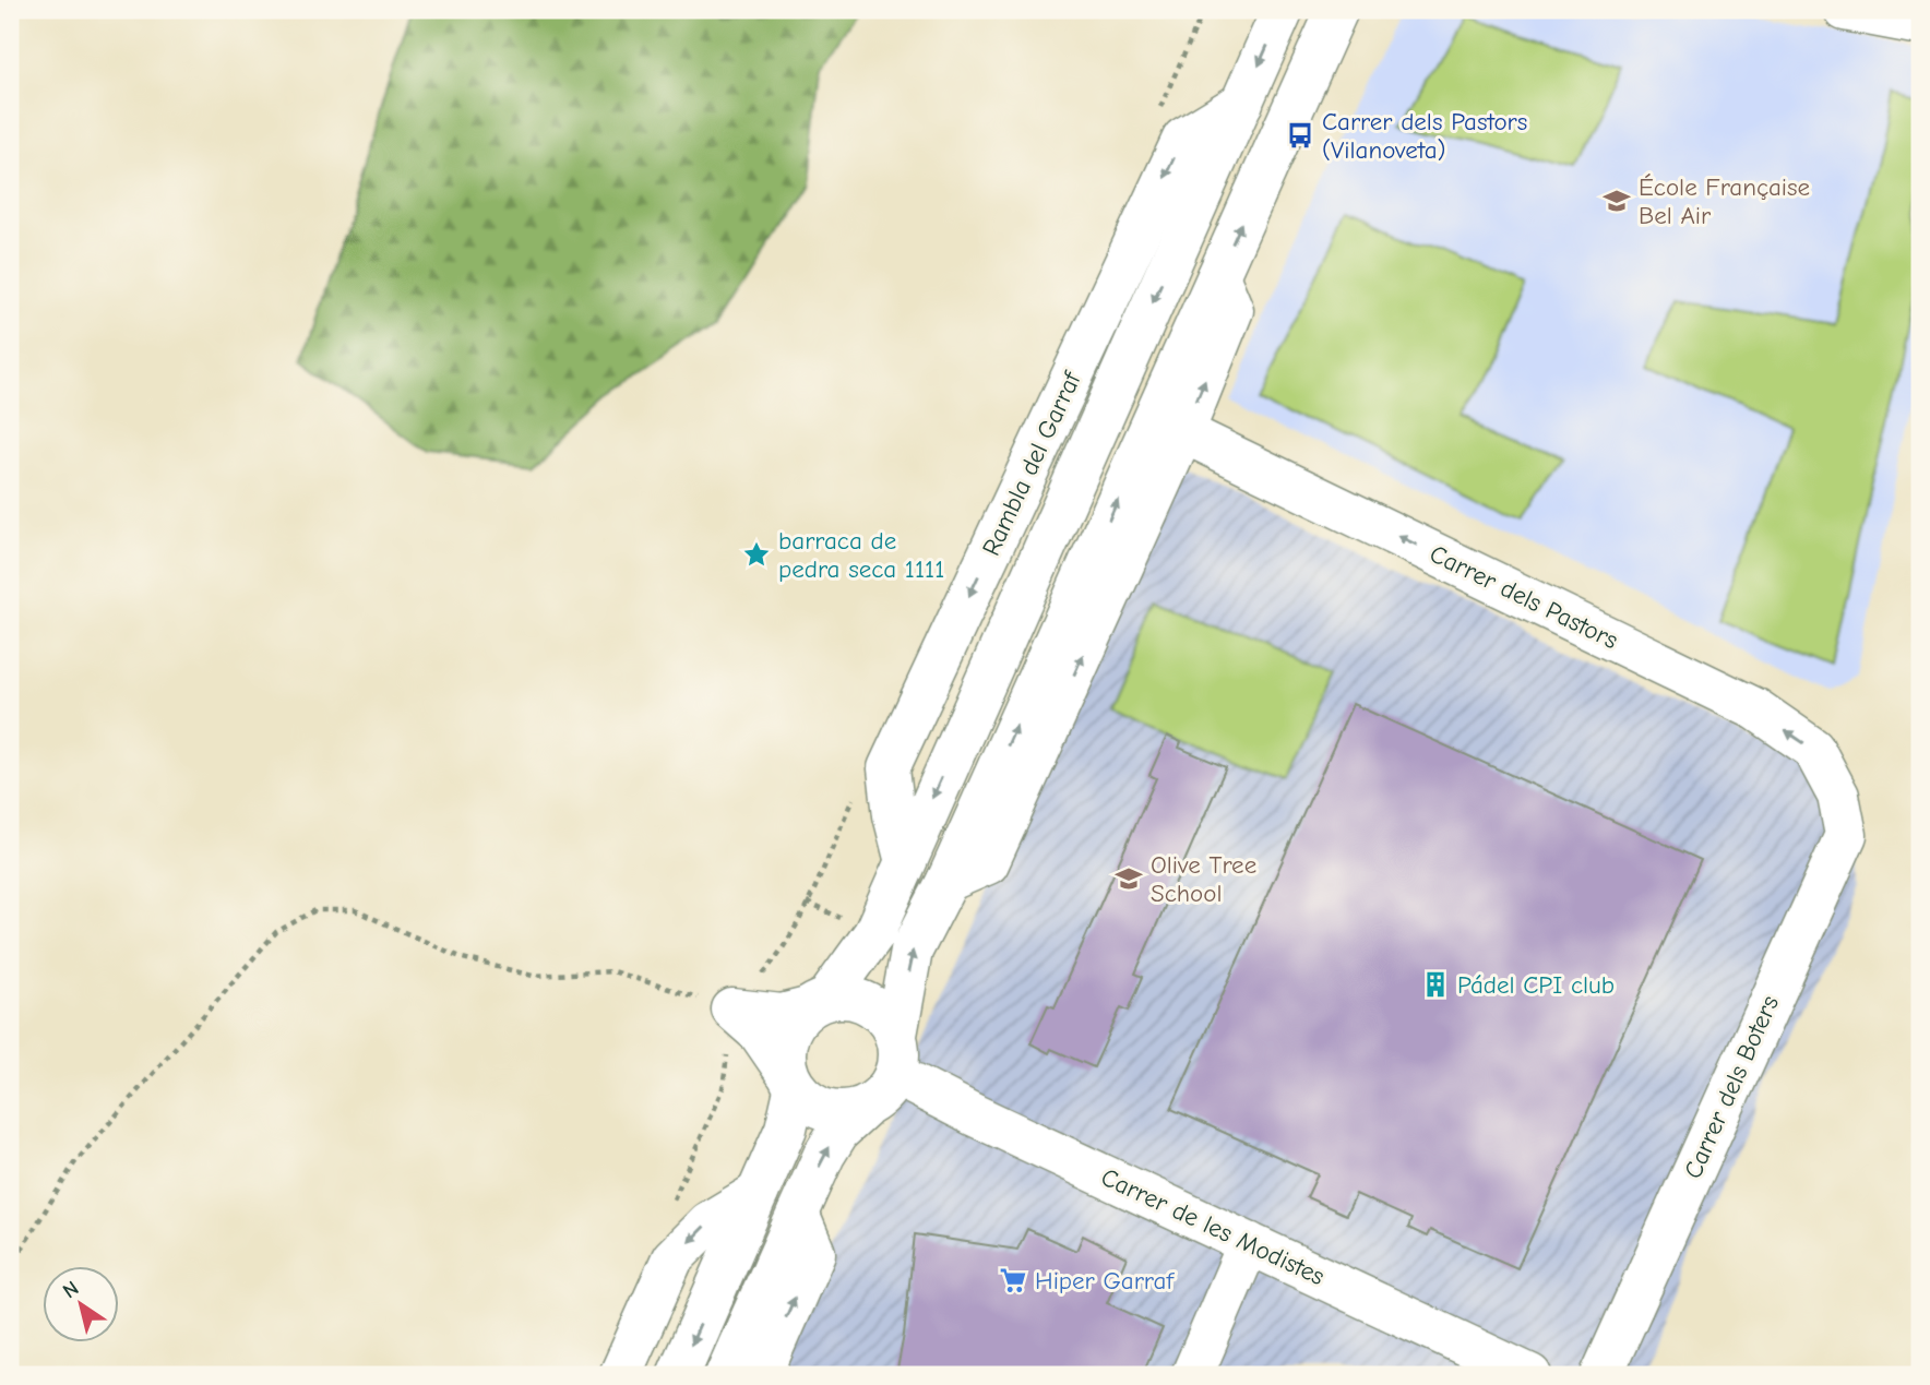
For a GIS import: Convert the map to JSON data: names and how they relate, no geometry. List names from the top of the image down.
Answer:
{
  "streets": {
    "street": [
      "Rambla del Garraf",
      "Carrer dels Pastors",
      "Carrer dels Boters",
      "Carrer de les Modistes"
    ]
  },
  "crossings": [
    ["Rambla del Garraf", "Carrer de les Modistes"],
    ["Carrer dels Pastors", "Carrer dels Boters"]
  ],
  "one_way": ["Carrer dels Pastors"],
  "places": {
    "bus stop": ["Carrer dels Pastors (Vilanoveta)"],
    "school or university": ["École Française Bel Air", "Olive Tree School"],
    "place": ["barraca de pedra seca 1111"],
    "building": ["Pádel CPI club"],
    "supermarket": ["Hiper Garraf"]
  },
  "north": "top left"
}
